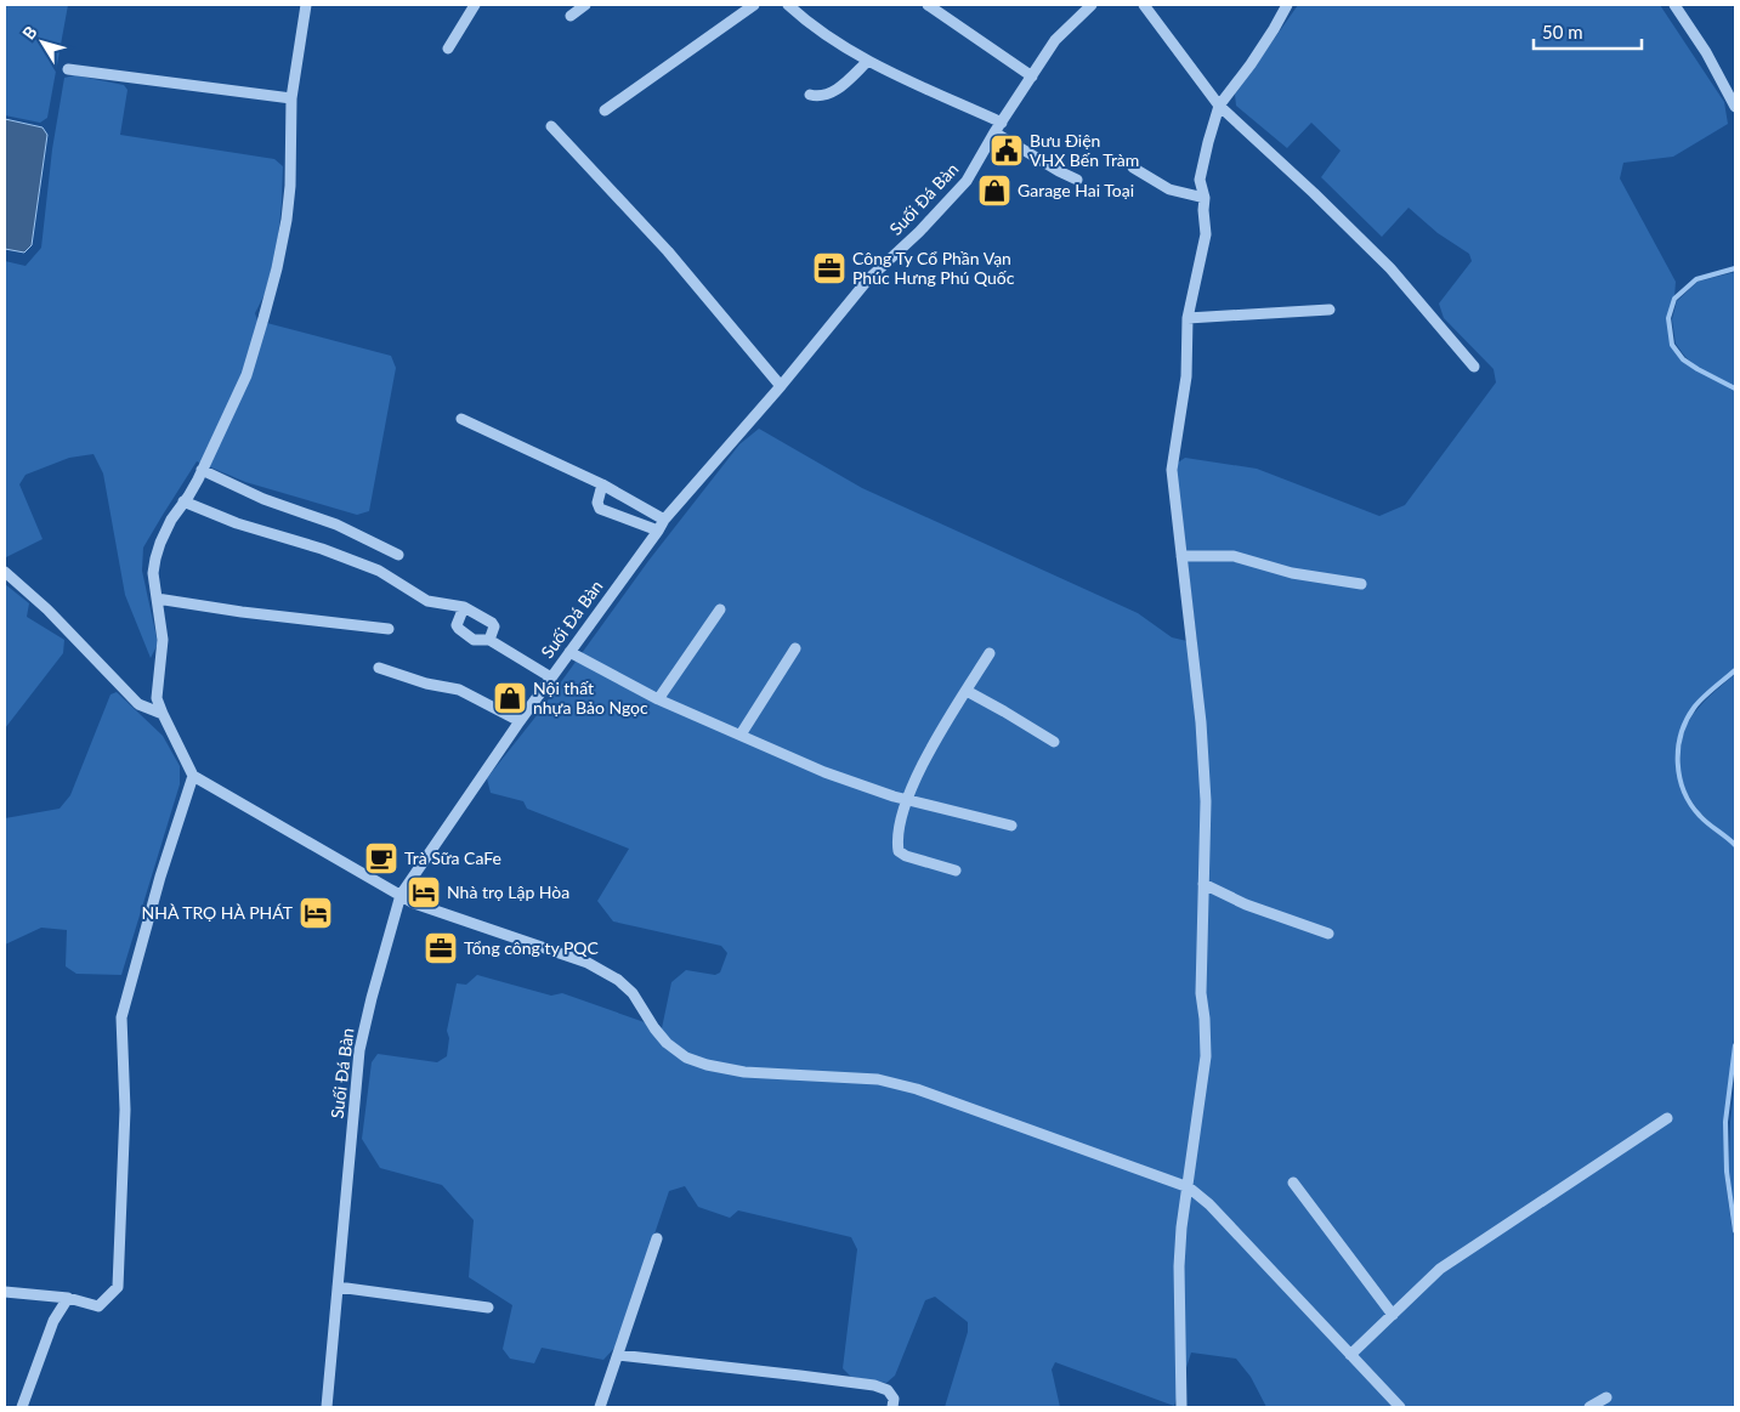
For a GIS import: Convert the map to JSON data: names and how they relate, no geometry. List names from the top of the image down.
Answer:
{
  "streets": {
    "street": ["Suối Đá Bàn"]
  },
  "places": {
    "public building": ["Bưu Điện VHX Bến Tràm"],
    "shop": ["Garage Hai Toại", "Nội thất nhựa Bảo Ngọc"],
    "office": ["Công Ty Cổ Phần Vạn Phúc Hưng Phú Quốc", "Tổng công ty PQC"],
    "cafe": ["Trà Sữa CaFe"],
    "hotel": ["Nhà trọ Lập Hòa", "NHÀ TRỌ HÀ PHÁT"]
  },
  "scale_bar": "50 m",
  "north": "top left"
}
